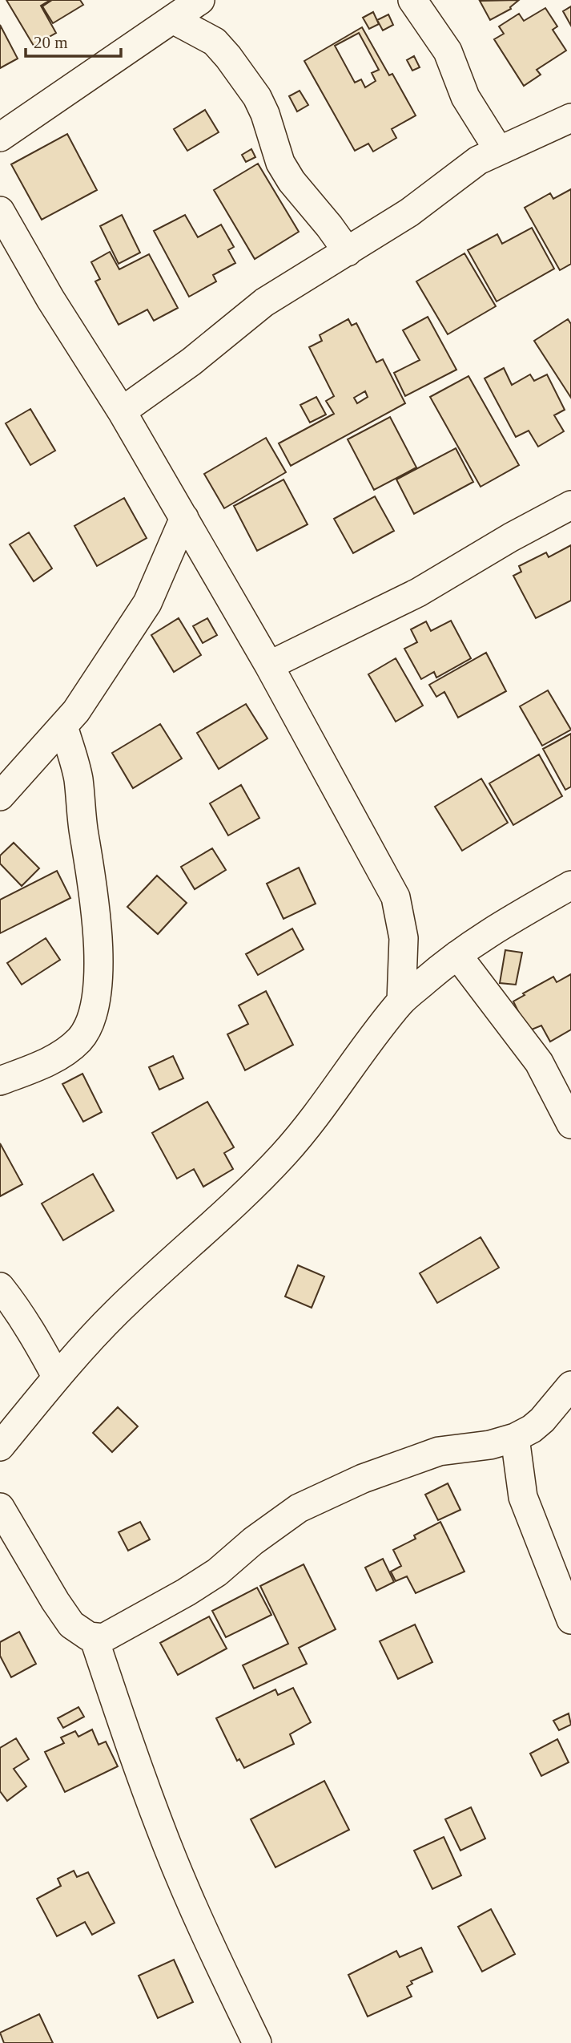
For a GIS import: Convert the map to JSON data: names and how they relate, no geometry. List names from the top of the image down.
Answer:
{
  "scale_bar": "20 m"
}
